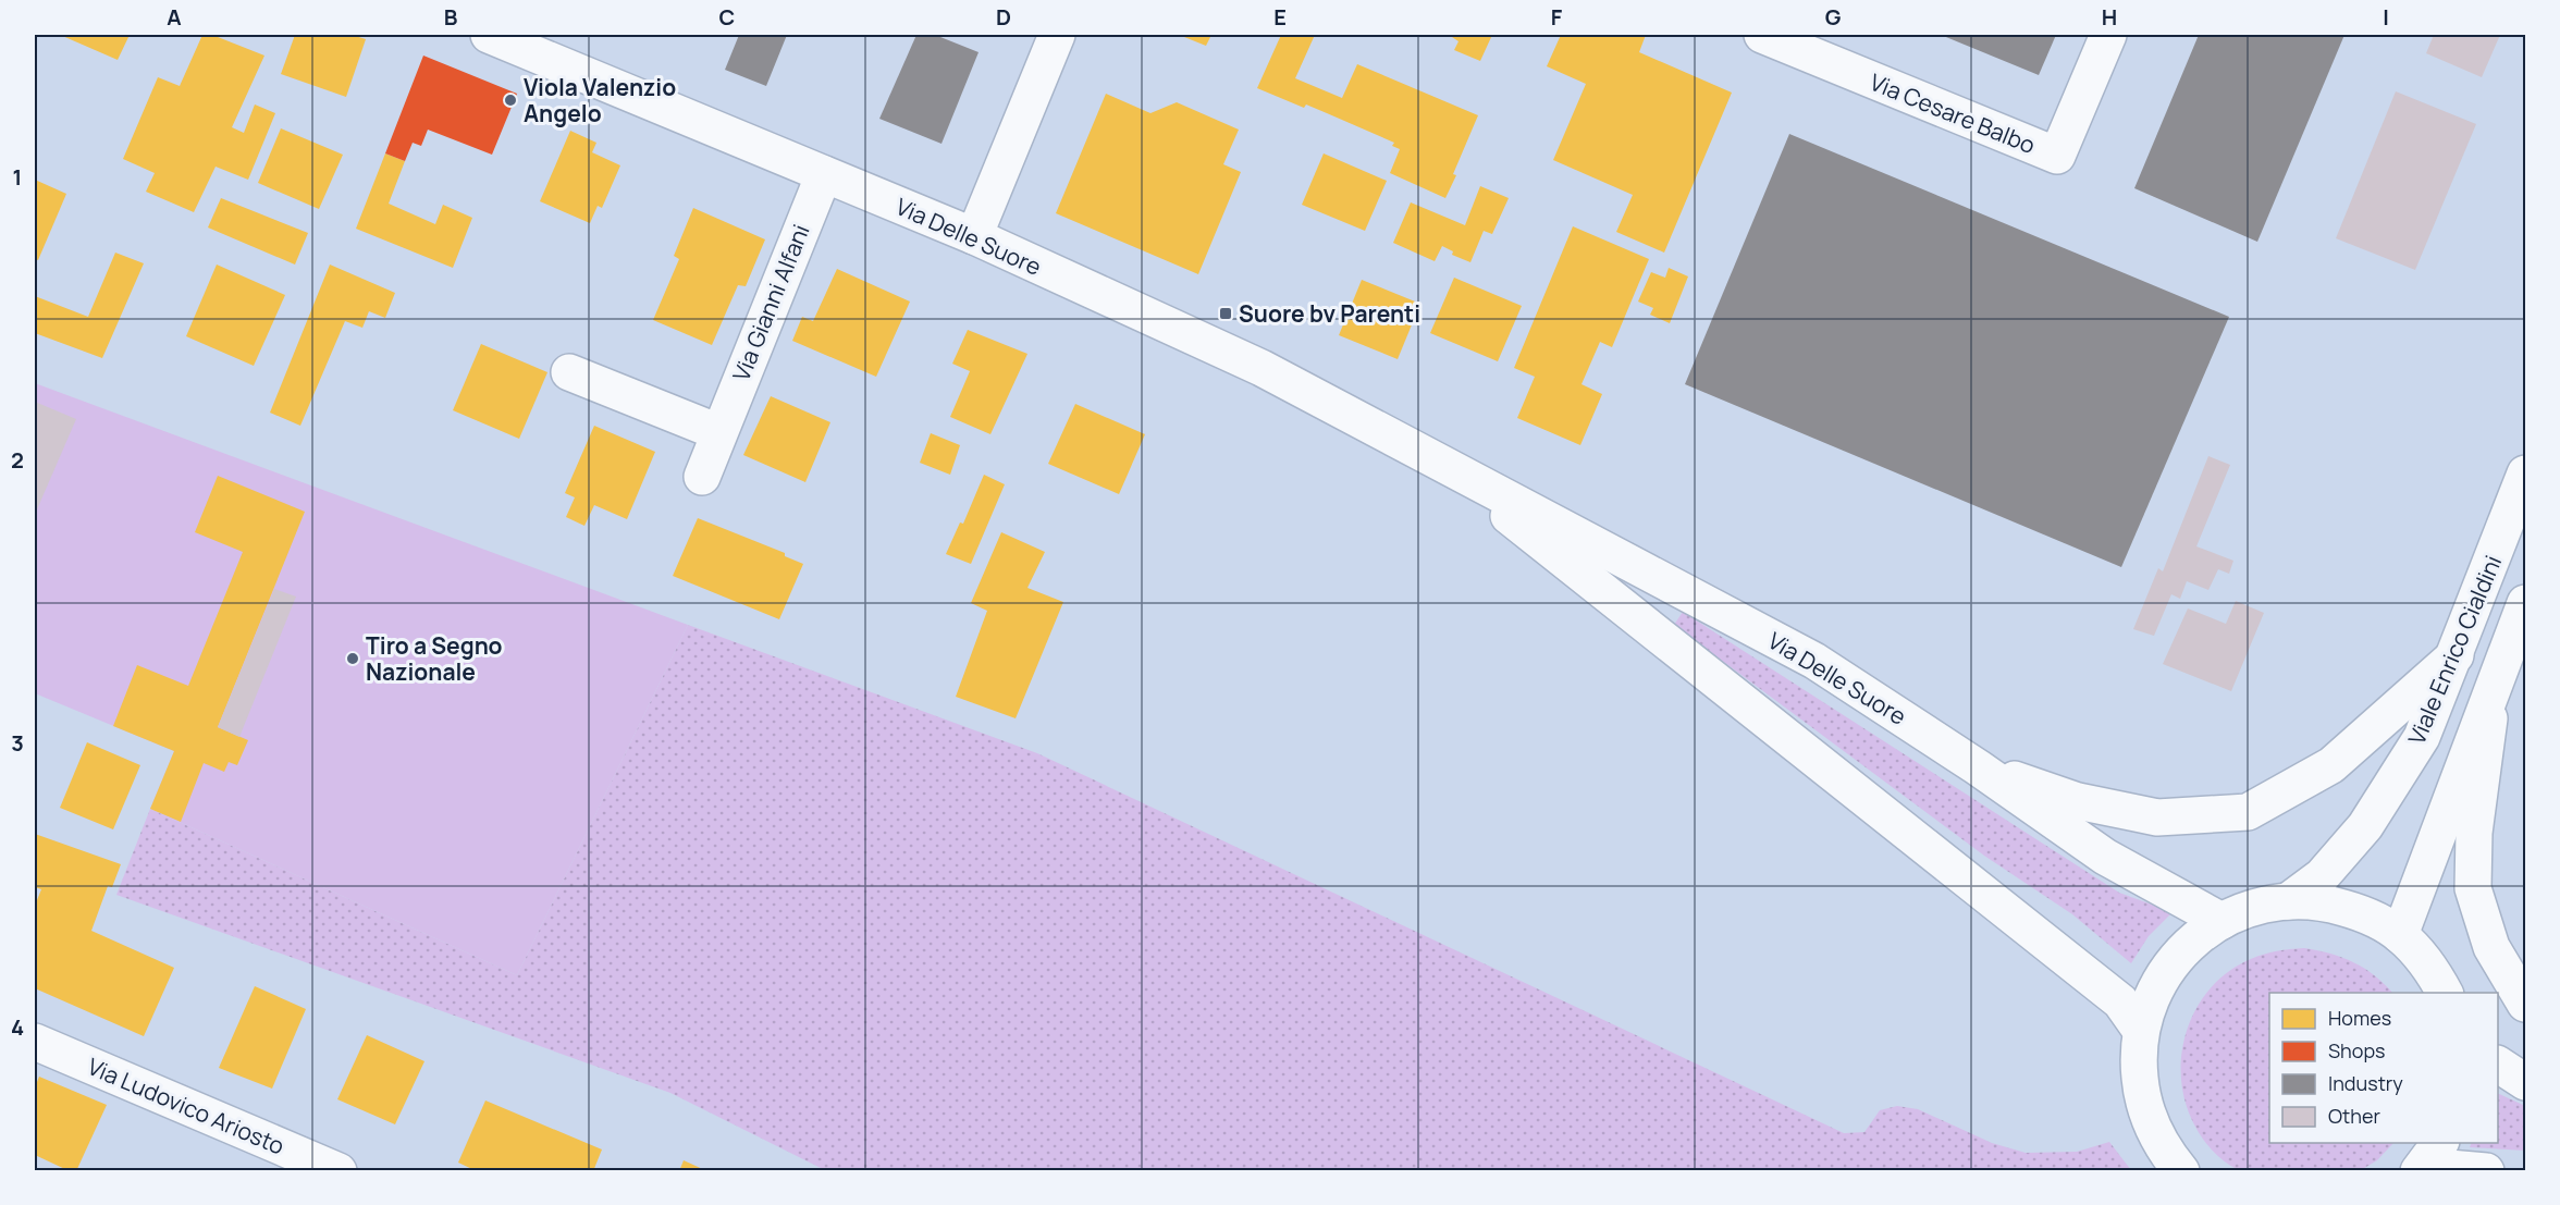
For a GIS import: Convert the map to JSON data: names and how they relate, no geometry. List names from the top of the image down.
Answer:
{
  "streets": {
    "street": [
      "Via Cesare Balbo",
      "Via Delle Suore",
      "Via Gianni Alfani",
      "Viale Enrico Cialdini",
      "Via Ludovico Ariosto"
    ]
  },
  "crossings": [
    ["Via Delle Suore", "Via Gianni Alfani"]
  ],
  "places": {
    "other": ["Viola Valenzio Angelo", "Tiro a Segno Nazionale"],
    "transit": ["Suore bv Parenti"]
  },
  "legend": [
    "Homes",
    "Shops",
    "Industry",
    "Other"
  ],
  "grid": {
    "columns": [
      "A",
      "B",
      "C",
      "D",
      "E",
      "F",
      "G",
      "H",
      "I"
    ],
    "rows": [
      "1",
      "2",
      "3",
      "4"
    ]
  }
}
